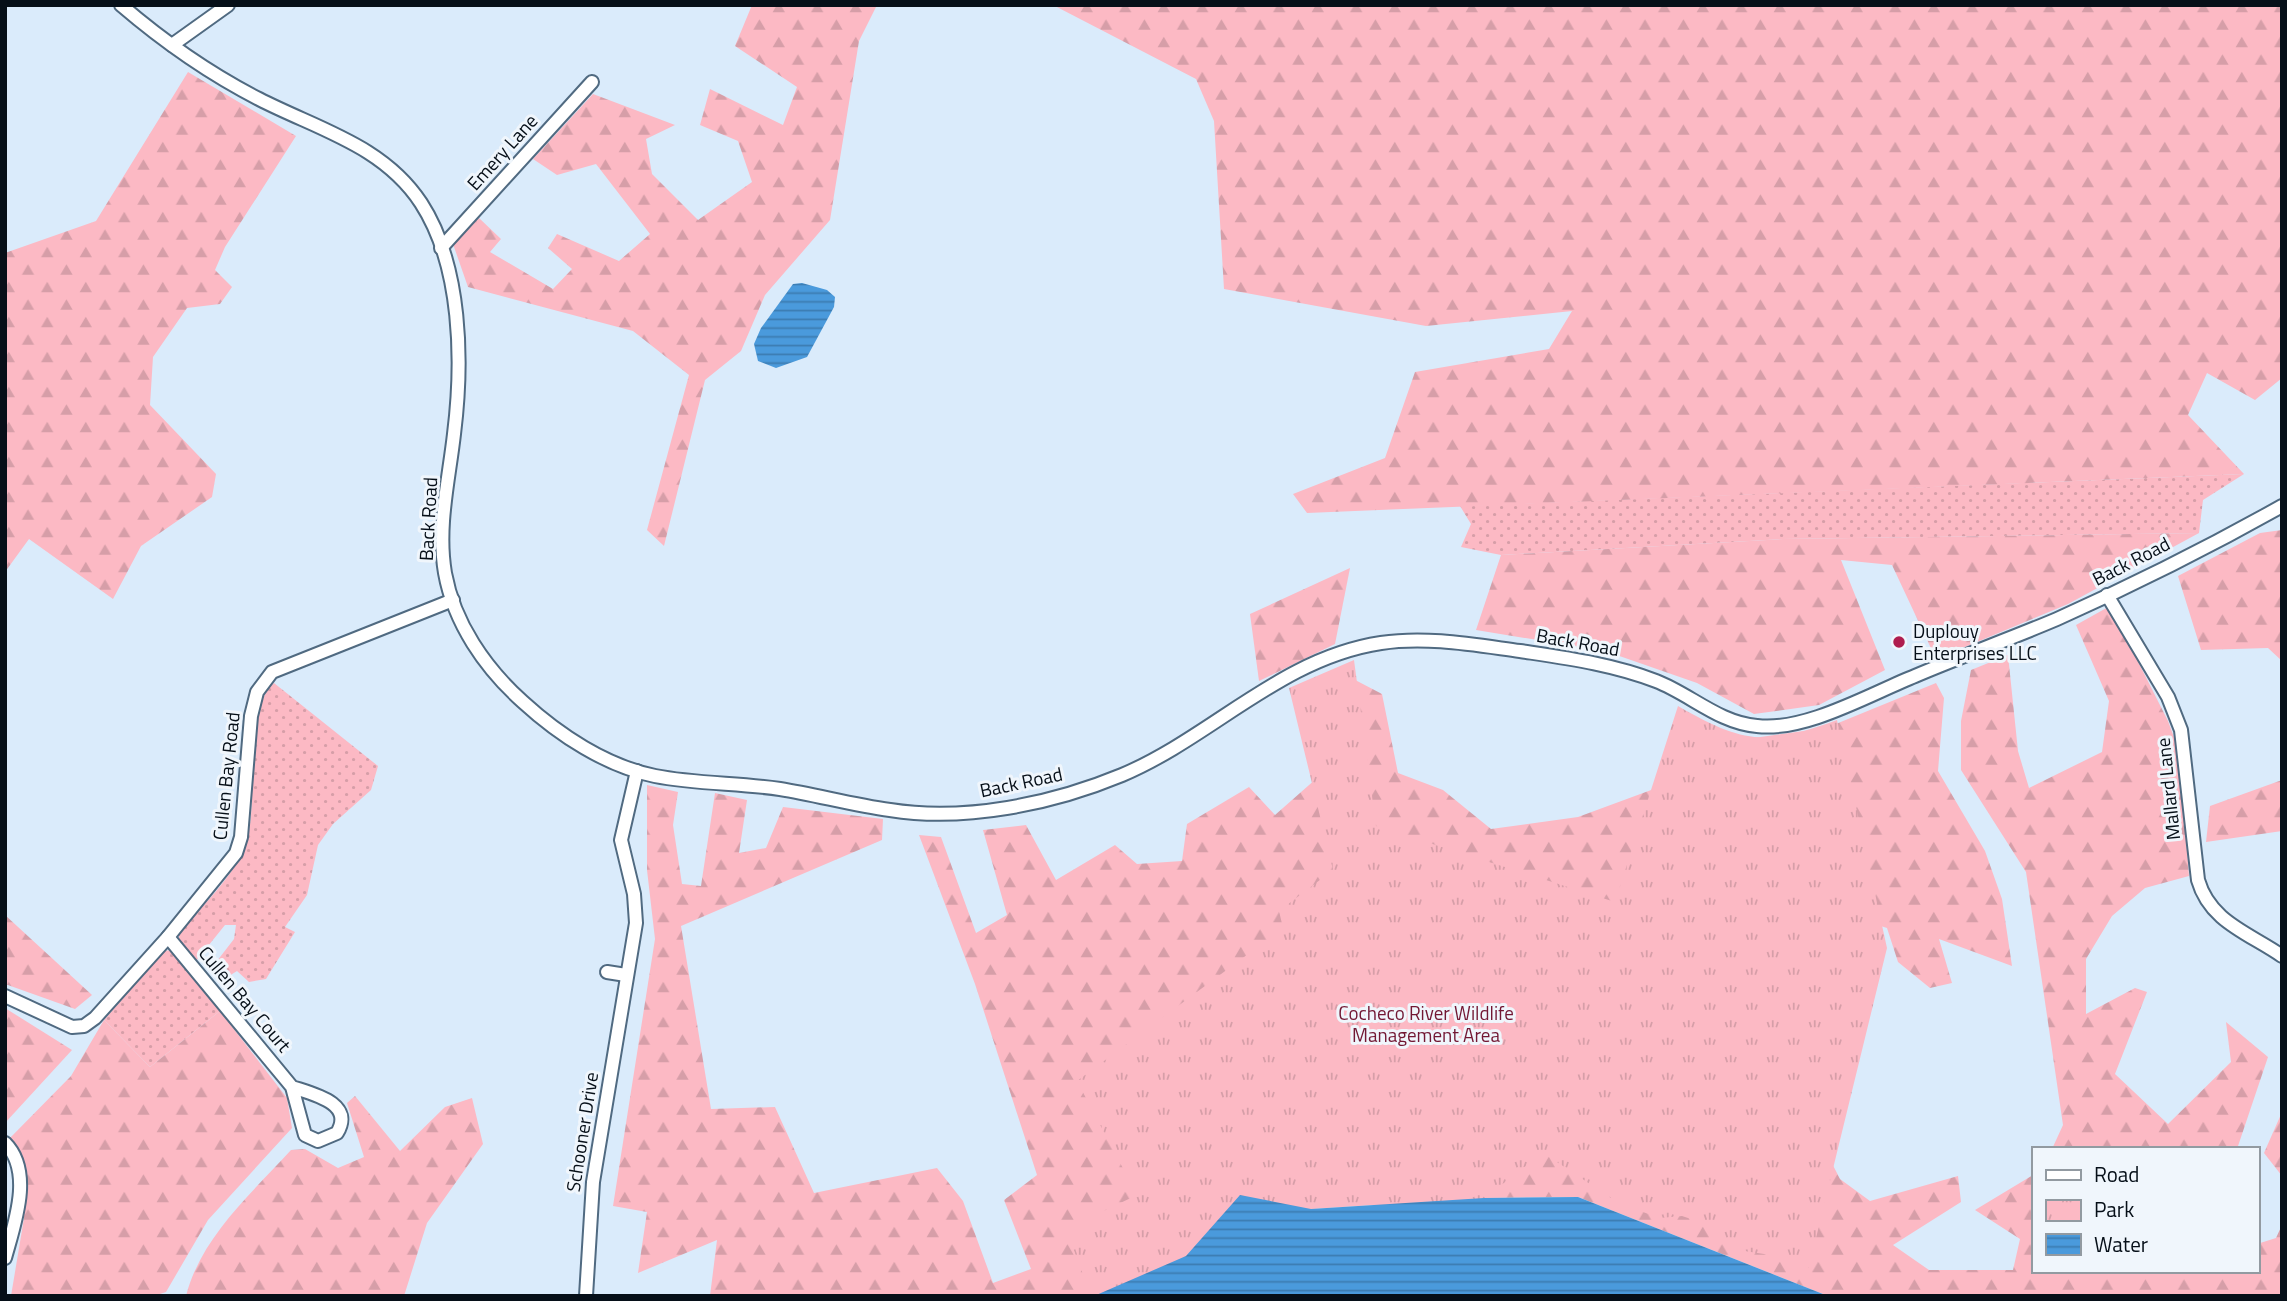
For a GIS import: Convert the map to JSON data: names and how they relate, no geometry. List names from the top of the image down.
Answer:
{
  "streets": {
    "street": [
      "Emery Lane",
      "Back Road",
      "Cullen Bay Road",
      "Mallard Lane",
      "Cullen Bay Court",
      "Schooner Drive"
    ]
  },
  "crossings": [
    ["Emery Lane", "Back Road"],
    ["Back Road", "Cullen Bay Road"],
    ["Back Road", "Mallard Lane"],
    ["Back Road", "Schooner Drive"],
    ["Cullen Bay Road", "Cullen Bay Court"]
  ],
  "parks": ["Cocheco River Wildlife Management Area"],
  "places": ["Duplouy Enterprises LLC"],
  "legend": ["Road", "Park", "Water"]
}
